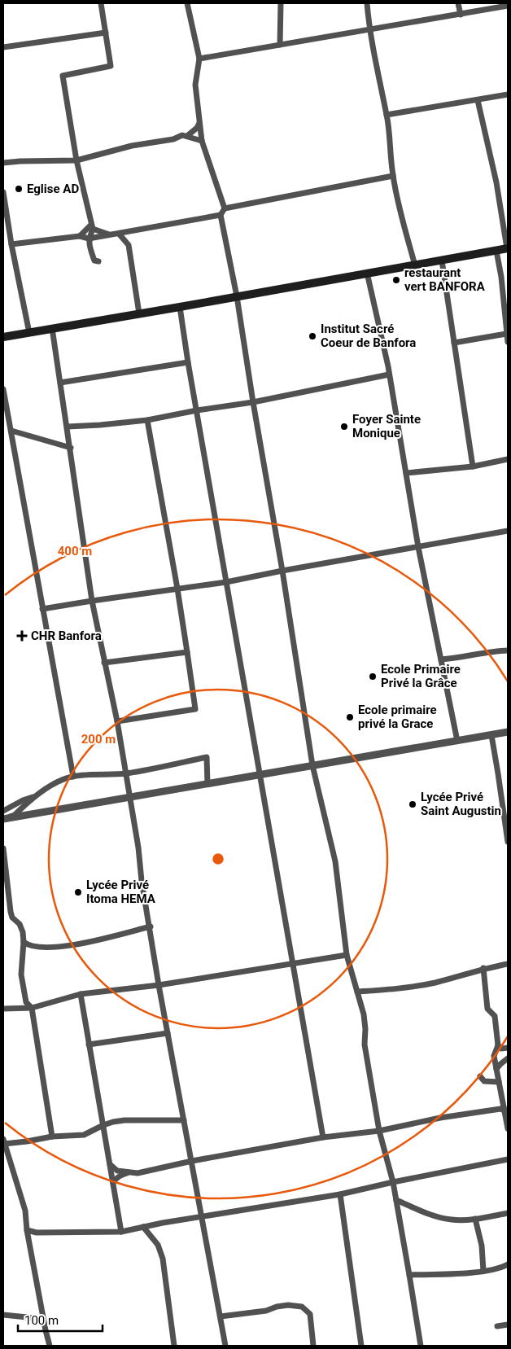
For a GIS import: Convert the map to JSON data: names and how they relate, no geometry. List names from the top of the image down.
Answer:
{
  "places": {
    "other": [
      "Eglise AD",
      "restaurant vert BANFORA",
      "Institut Sacré Coeur de Banfora",
      "Foyer Sainte Monique",
      "Ecole Primaire Privé la Grâce",
      "Ecole primaire privé la Grace",
      "Lycée Privé Saint Augustin",
      "Lycée Privé Itoma HEMA"
    ],
    "health": ["CHR Banfora"]
  },
  "scale_bar": "100 m",
  "rings": ["400 m", "200 m"]
}
